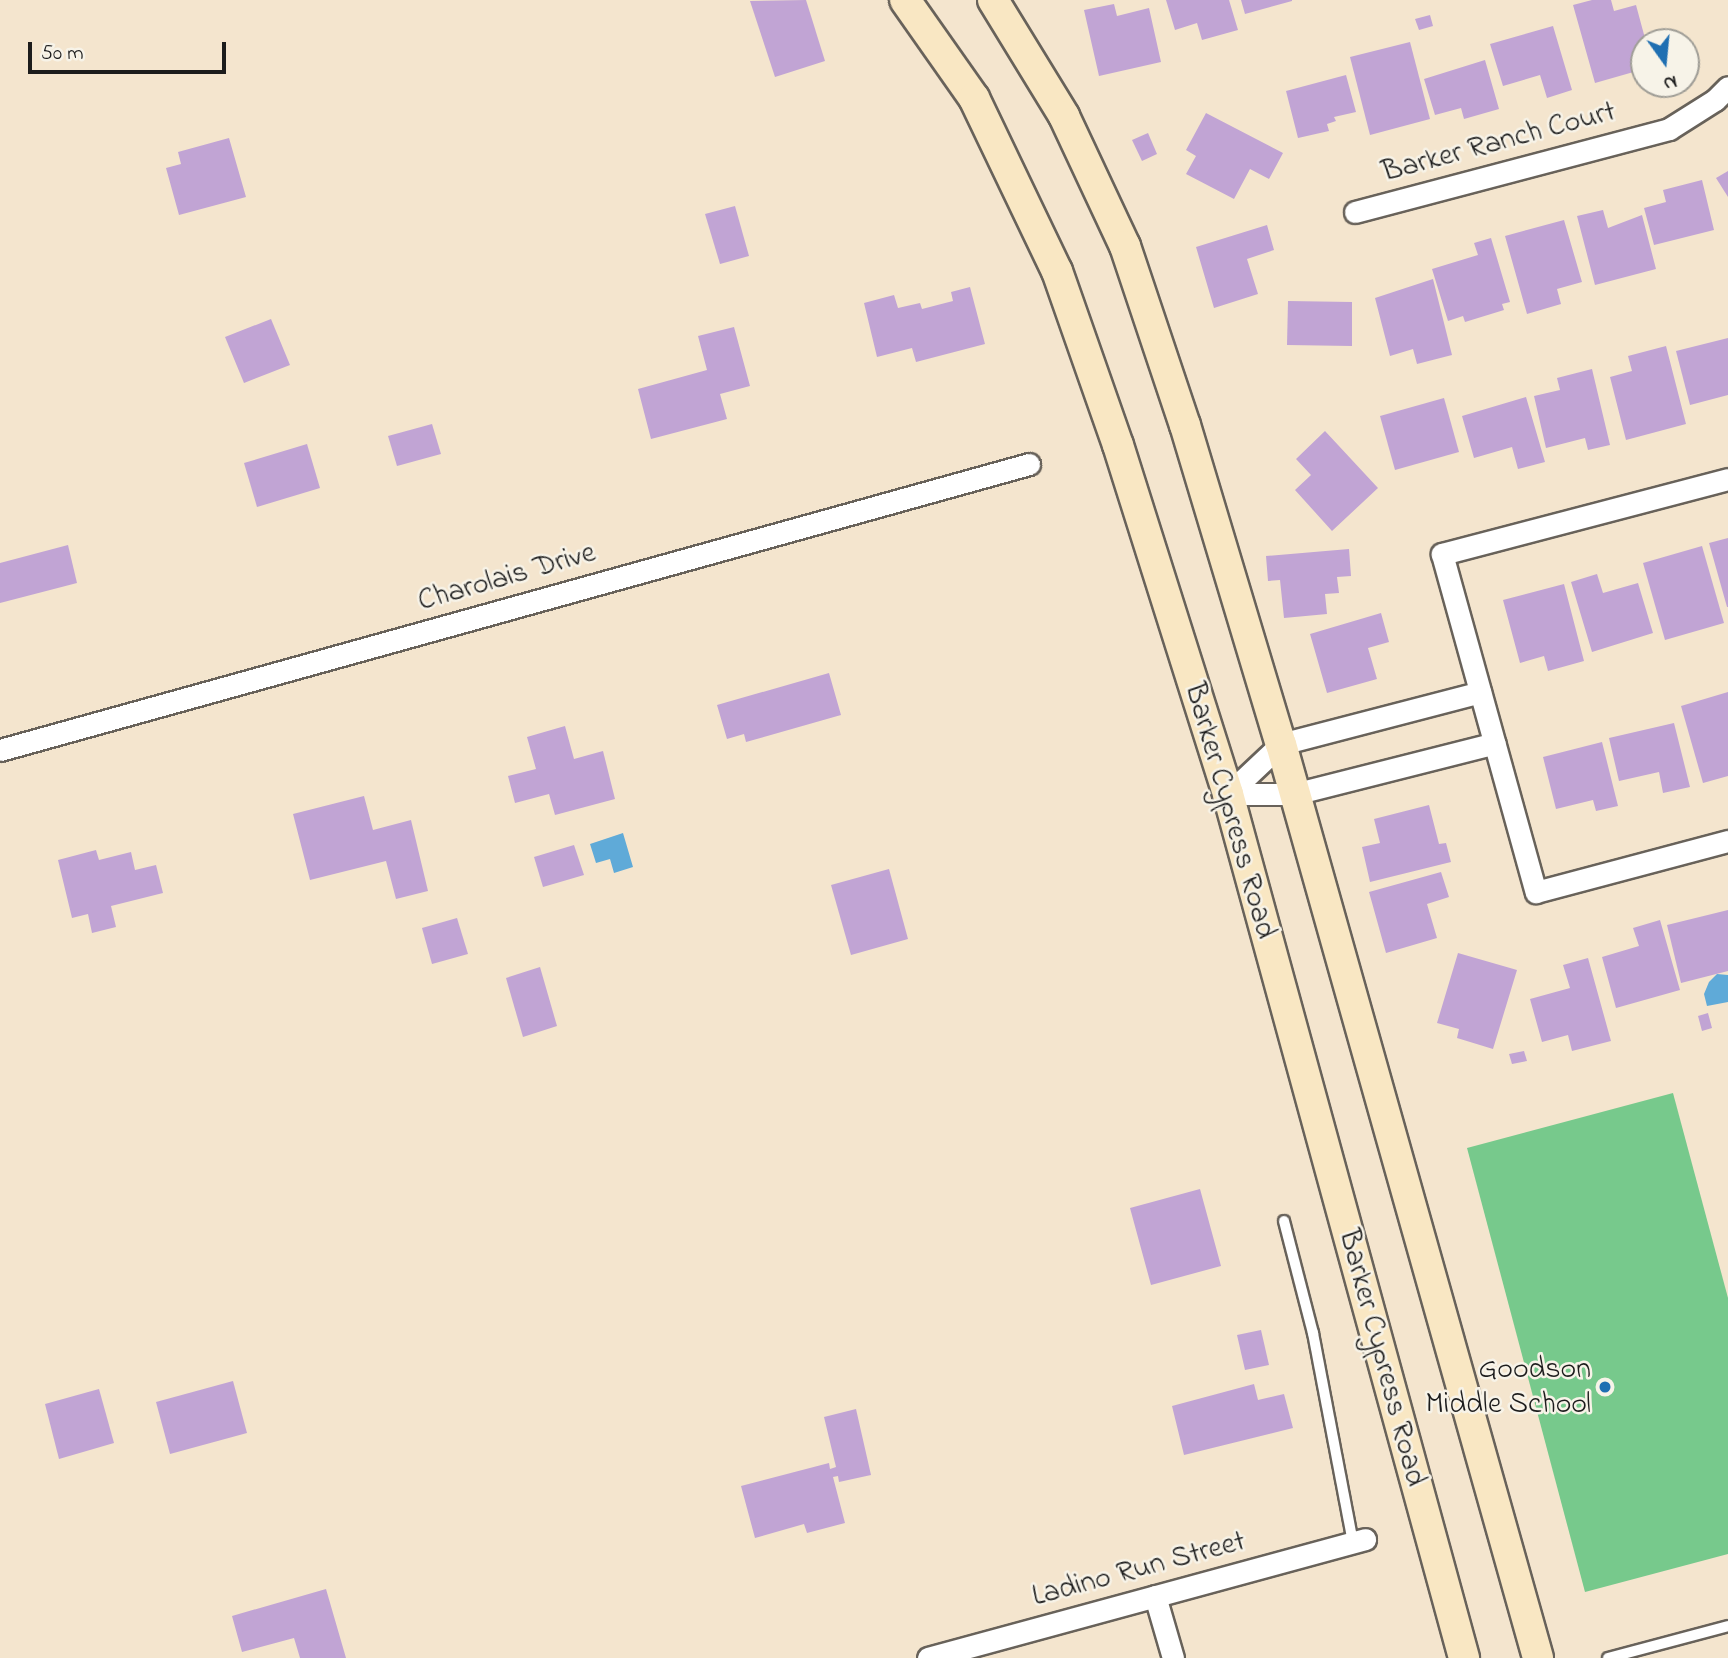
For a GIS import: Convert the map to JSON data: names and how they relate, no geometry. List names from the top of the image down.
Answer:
{
  "streets": {
    "main road": ["Barker Cypress Road"],
    "street": ["Barker Ranch Court", "Charolais Drive", "Ladino Run Street"]
  },
  "places": ["Goodson Middle School"],
  "scale_bar": "50 m",
  "north": "bottom"
}
